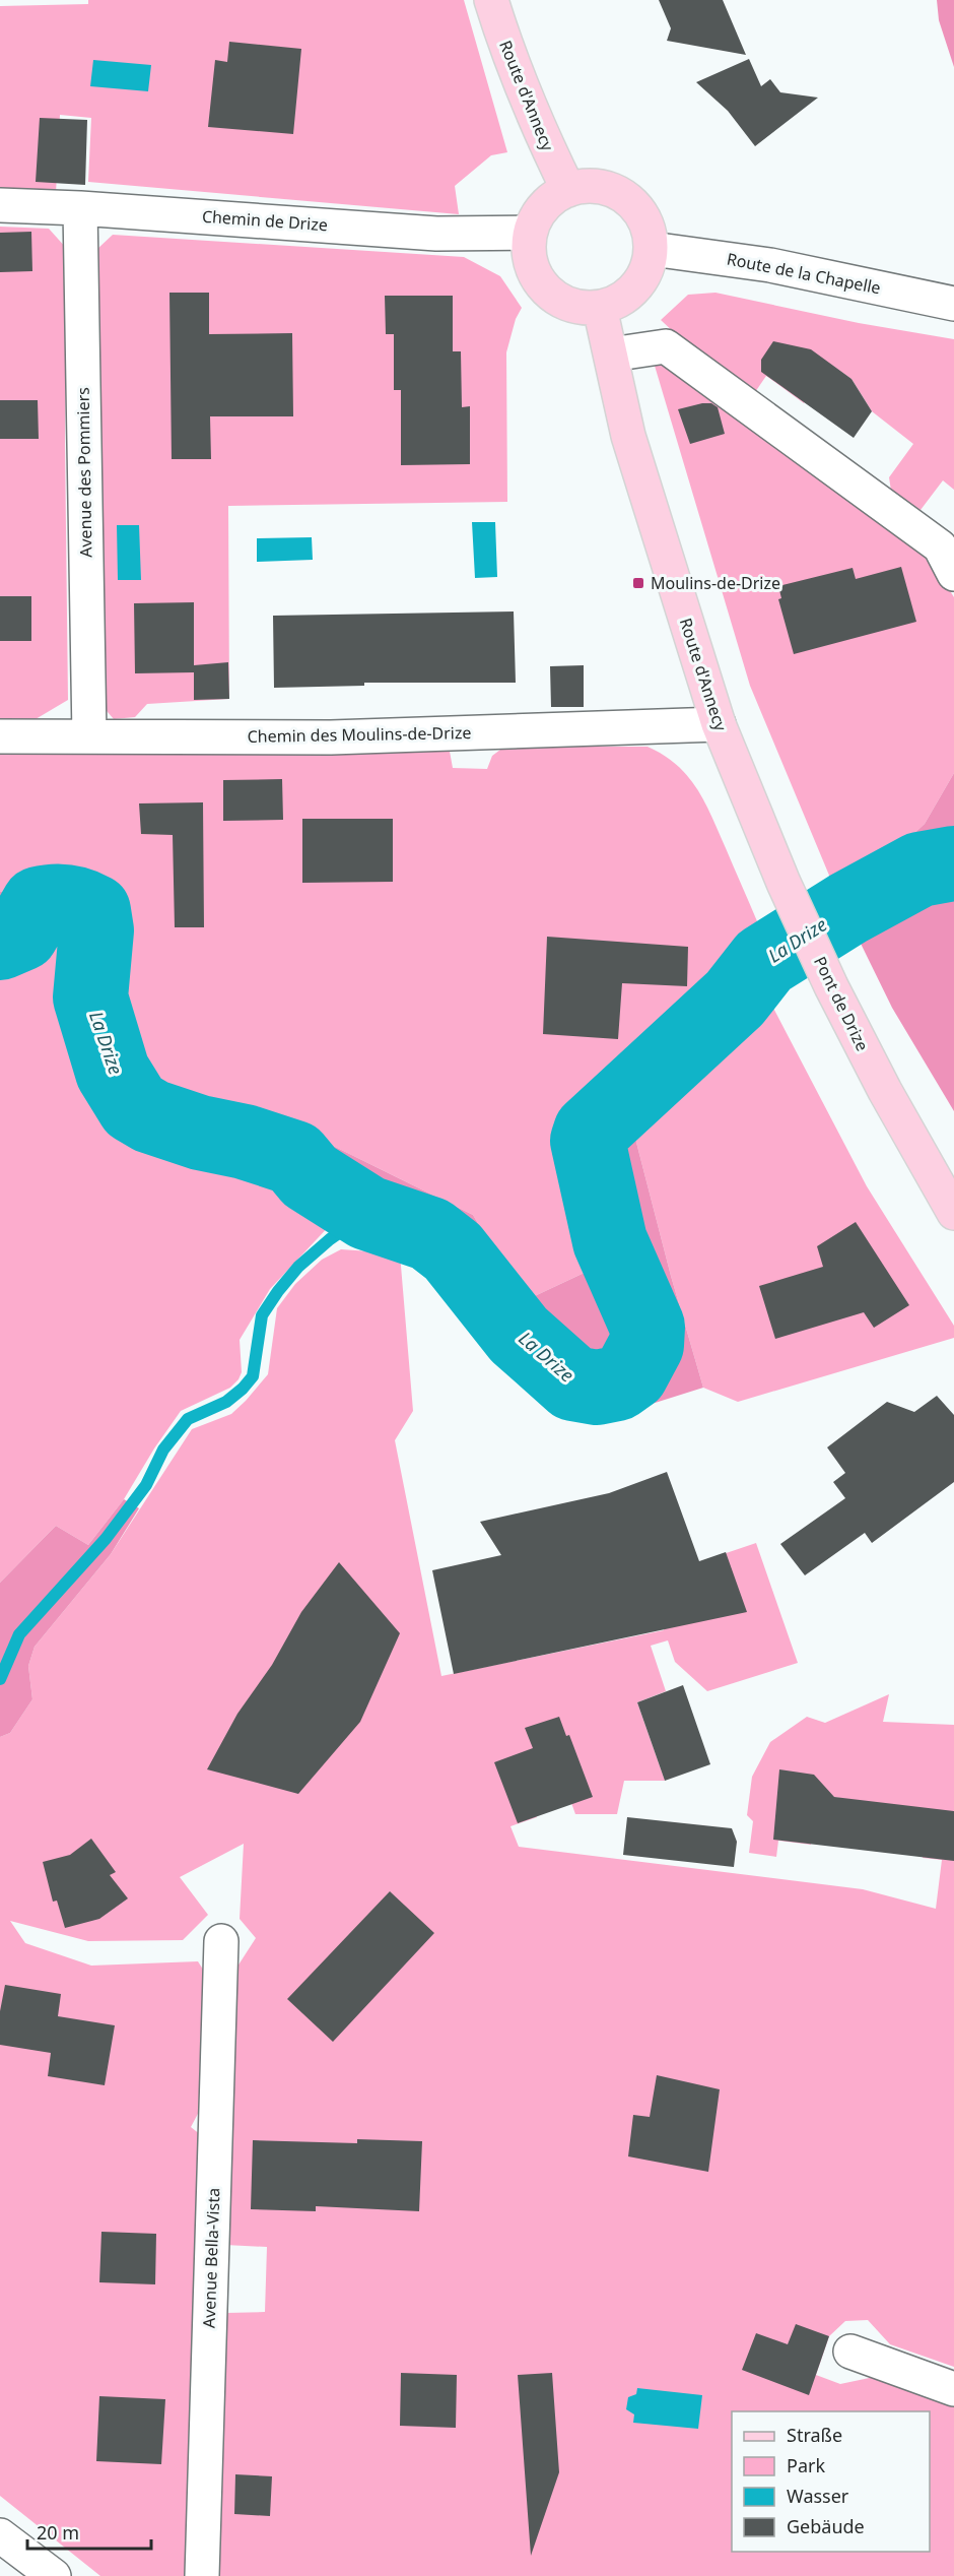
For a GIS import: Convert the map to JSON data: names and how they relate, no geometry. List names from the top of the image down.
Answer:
{
  "streets": {
    "main road": ["Route d'Annecy", "Pont de Drize"],
    "street": [
      "Chemin de Drize",
      "Route de la Chapelle",
      "Avenue des Pommiers",
      "Chemin des Moulins-de-Drize",
      "Avenue Bella-Vista"
    ]
  },
  "crossings": [
    ["Route d'Annecy", "Chemin de Drize"],
    ["Route d'Annecy", "Route de la Chapelle"],
    ["Route d'Annecy", "Chemin des Moulins-de-Drize"],
    ["Route d'Annecy", "Pont de Drize"],
    ["Chemin de Drize", "Route de la Chapelle"],
    ["Chemin de Drize", "Avenue des Pommiers"],
    ["Avenue des Pommiers", "Chemin des Moulins-de-Drize"]
  ],
  "water": ["La Drize"],
  "places": {
    "transit": ["Moulins-de-Drize"]
  },
  "legend": [
    "Straße",
    "Park",
    "Wasser",
    "Gebäude"
  ],
  "scale_bar": "20 m"
}
